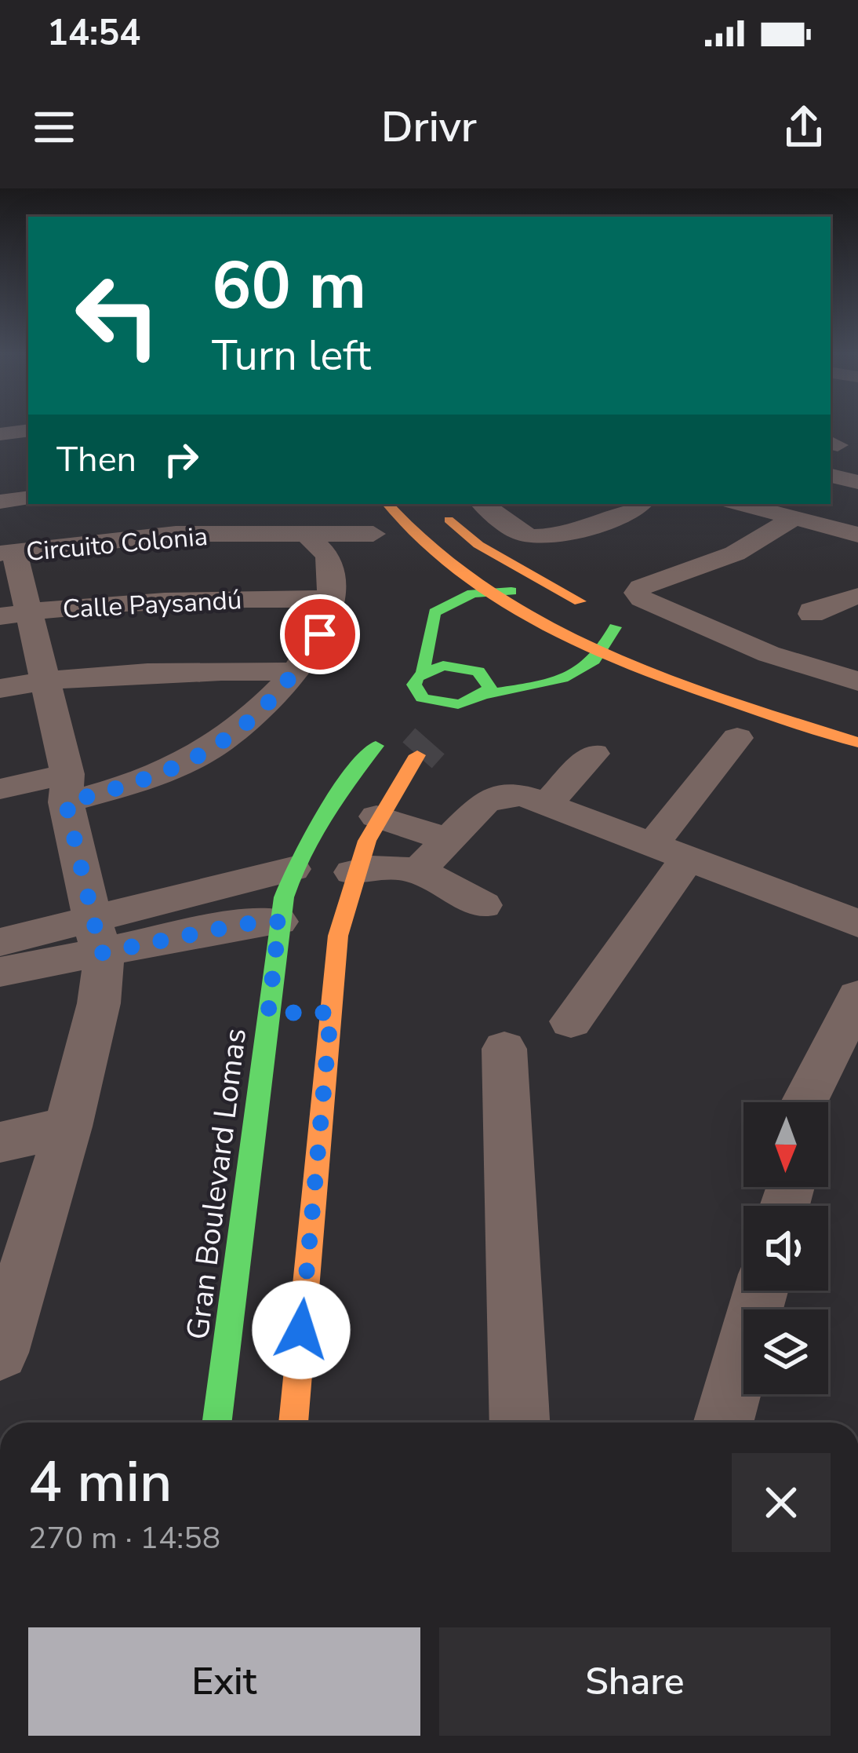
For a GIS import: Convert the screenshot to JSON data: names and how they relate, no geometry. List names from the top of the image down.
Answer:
{
  "streets": {
    "main road": ["Gran Boulevard Lomas"],
    "street": ["Circuito Colonia", "Calle Paysandú"]
  },
  "crossings": [
    ["Circuito Colonia", "Calle Paysandú"]
  ],
  "north": "bottom",
  "page": {
    "status": "14:54",
    "header": "Drivr",
    "turn": ["60 m", "Turn left"],
    "then": "Then",
    "heading": ["4 min", "270 m · 14:58"],
    "buttons": ["Exit", "Share"]
  }
}
